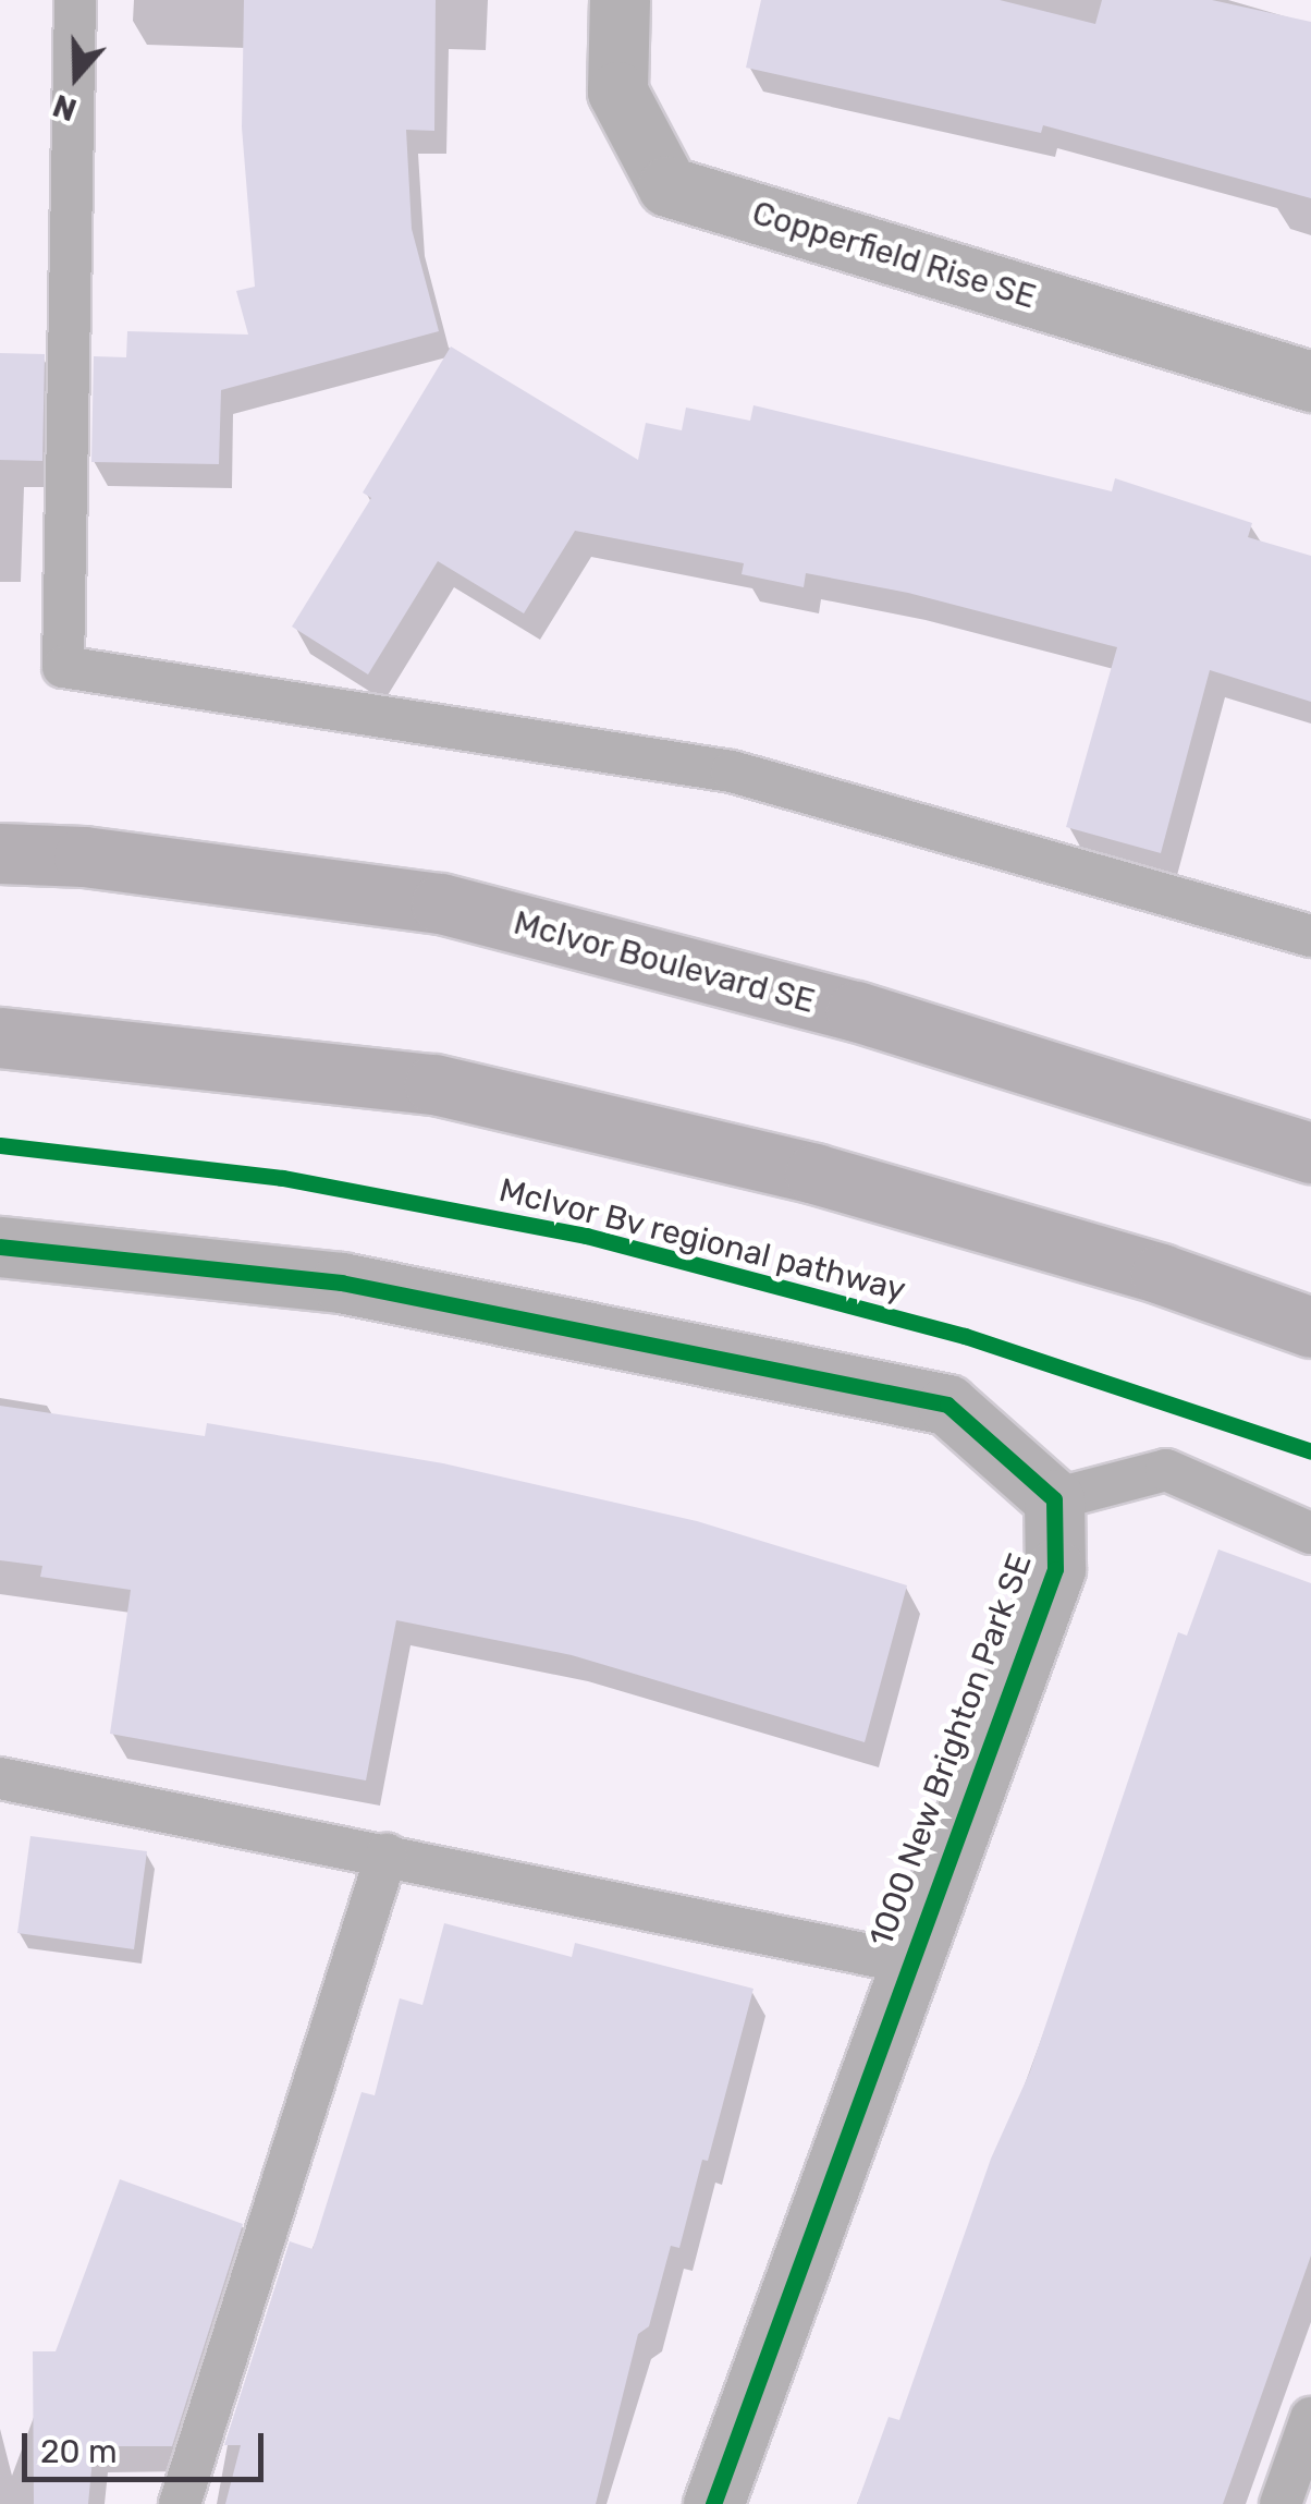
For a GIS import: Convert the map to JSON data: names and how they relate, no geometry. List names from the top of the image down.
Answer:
{
  "streets": {
    "main road": ["McIvor Boulevard SE"],
    "street": ["Copperfield Rise SE", "1000 New Brighton Park SE"],
    "cycle path": ["McIvor Bv regional pathway"]
  },
  "scale_bar": "20 m",
  "north": "bottom"
}
